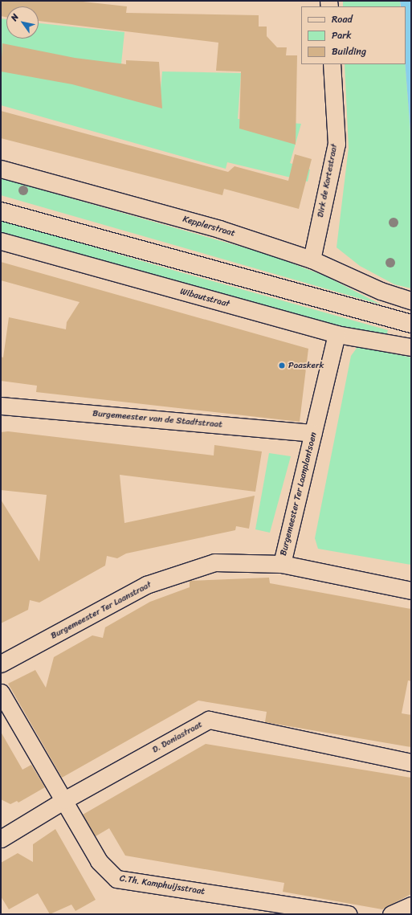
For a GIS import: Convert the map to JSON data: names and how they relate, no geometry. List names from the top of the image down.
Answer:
{
  "streets": {
    "street": [
      "Dirk de Kortestraat",
      "Kepplerstraat",
      "Wibautstraat",
      "Burgemeester van de Stadtstraat",
      "Burgemeester Ter Laanplantsoen",
      "Burgemeester Ter Laanstraat",
      "D. Doniastraat",
      "C.Th. Kamphuijsstraat"
    ]
  },
  "crossings": [
    ["Dirk de Kortestraat", "Kepplerstraat"],
    ["Wibautstraat", "Burgemeester Ter Laanplantsoen"],
    ["Burgemeester van de Stadtstraat", "Burgemeester Ter Laanplantsoen"],
    ["Burgemeester Ter Laanplantsoen", "Burgemeester Ter Laanstraat"],
    ["D. Doniastraat", "C.Th. Kamphuijsstraat"]
  ],
  "places": ["Paaskerk"],
  "legend": ["Road", "Park", "Building"],
  "north": "top left"
}
